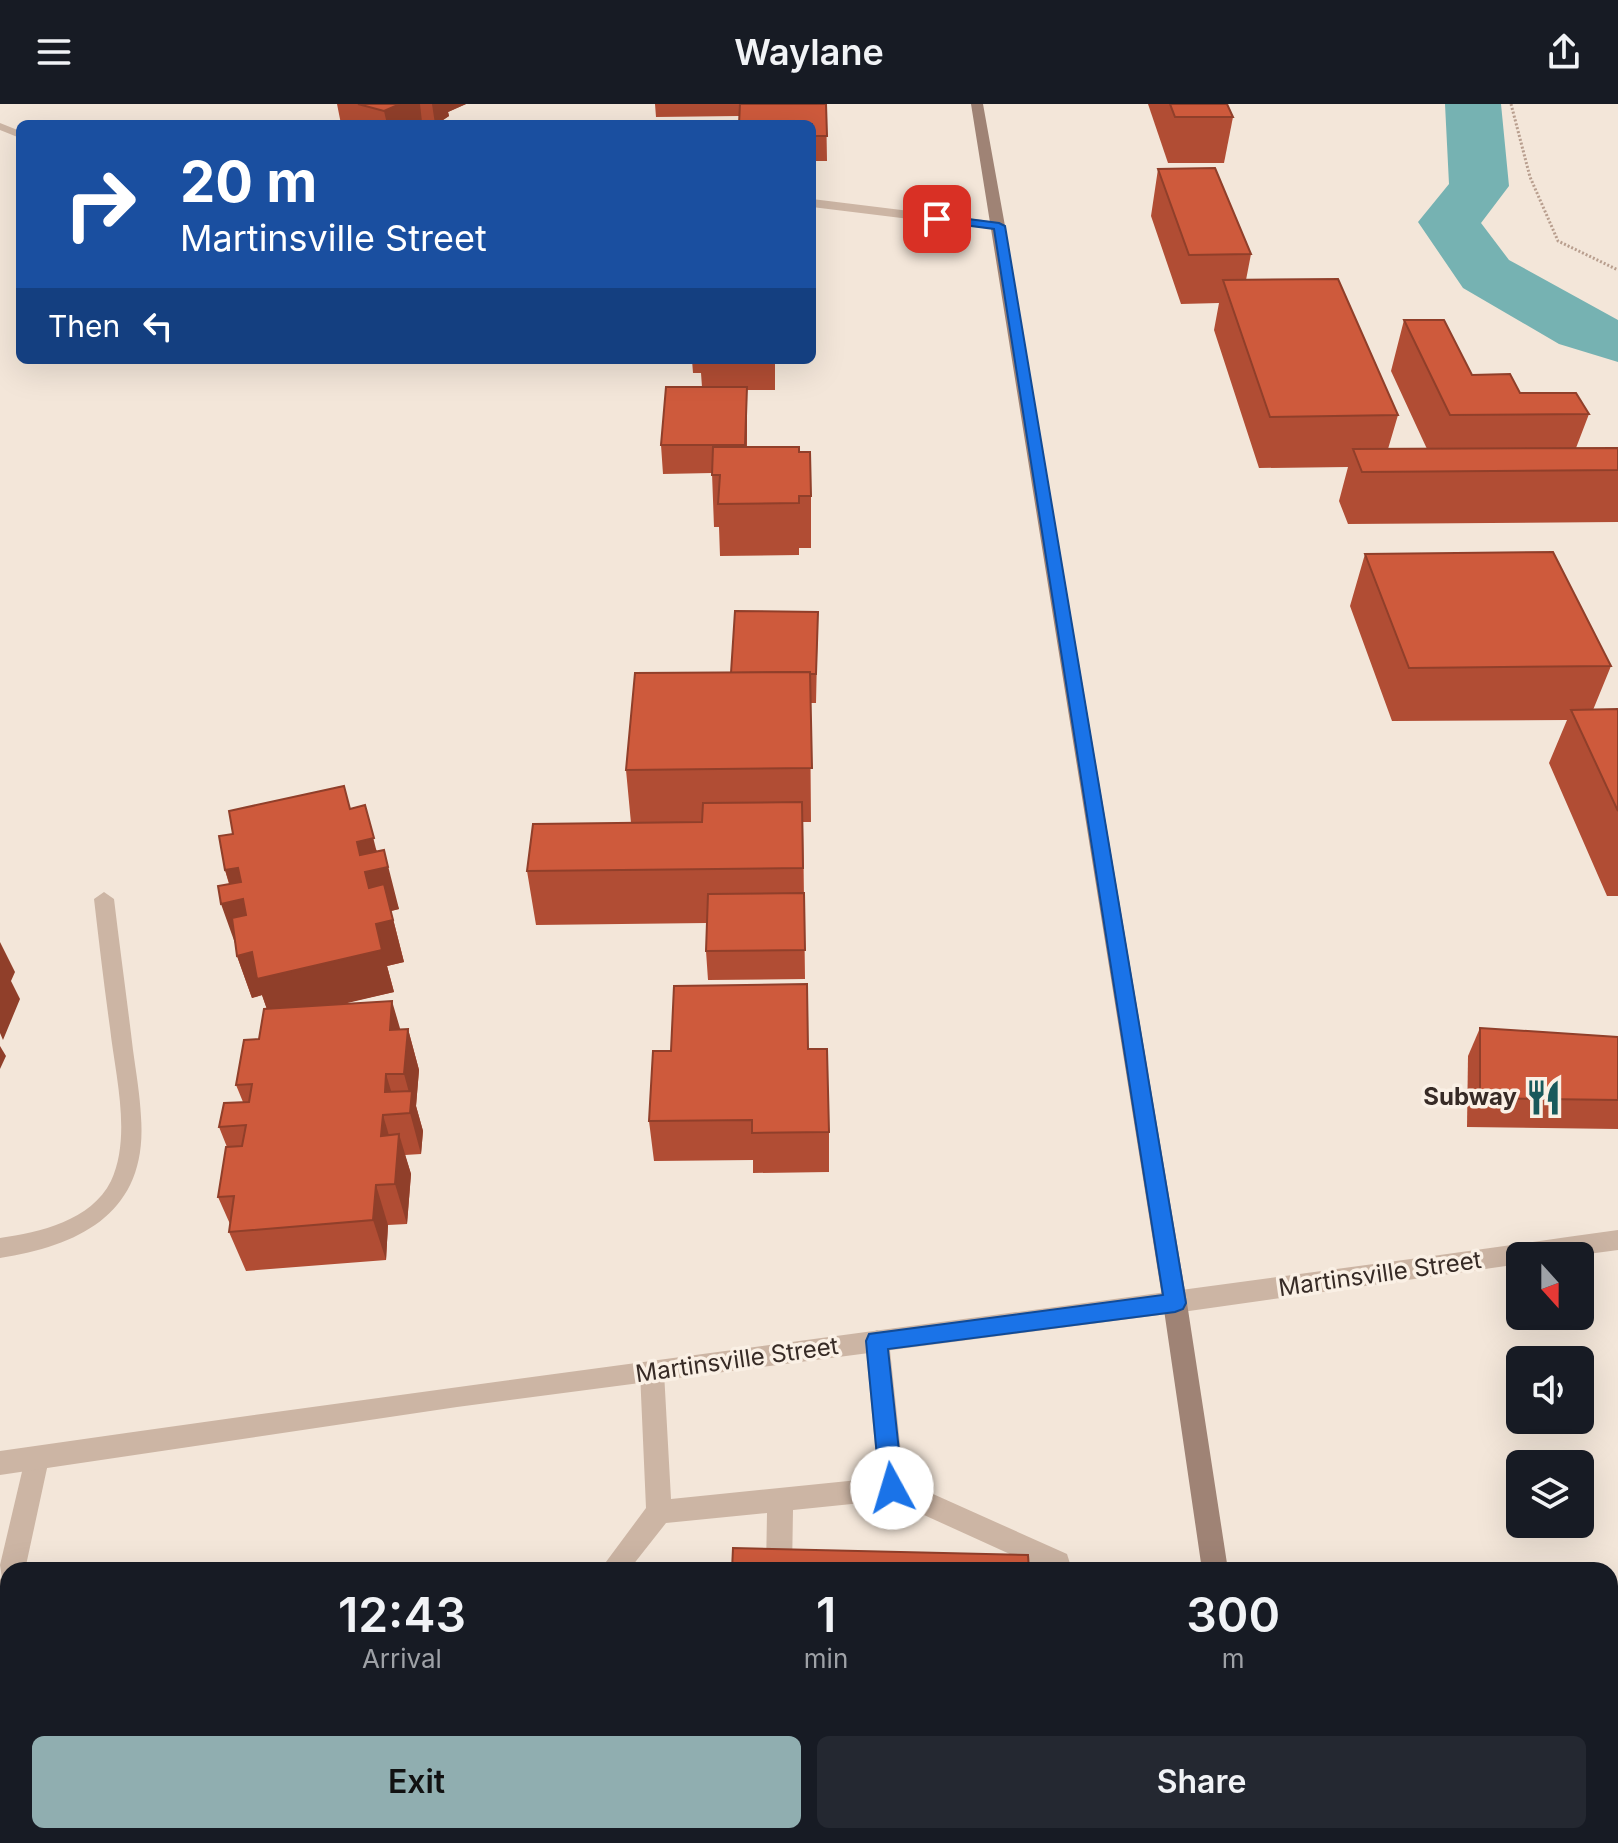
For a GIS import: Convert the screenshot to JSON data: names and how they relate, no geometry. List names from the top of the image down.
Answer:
{
  "streets": {
    "street": ["Martinsville Street"]
  },
  "places": {
    "restaurant": ["Subway"]
  },
  "north": "bottom",
  "page": {
    "header": "Waylane",
    "turn": ["20 m", "Martinsville Street"],
    "then": "Then",
    "eta": [
      "12:43",
      "Arrival",
      "1",
      "min",
      "300",
      "m"
    ],
    "buttons": ["Exit", "Share"]
  }
}
